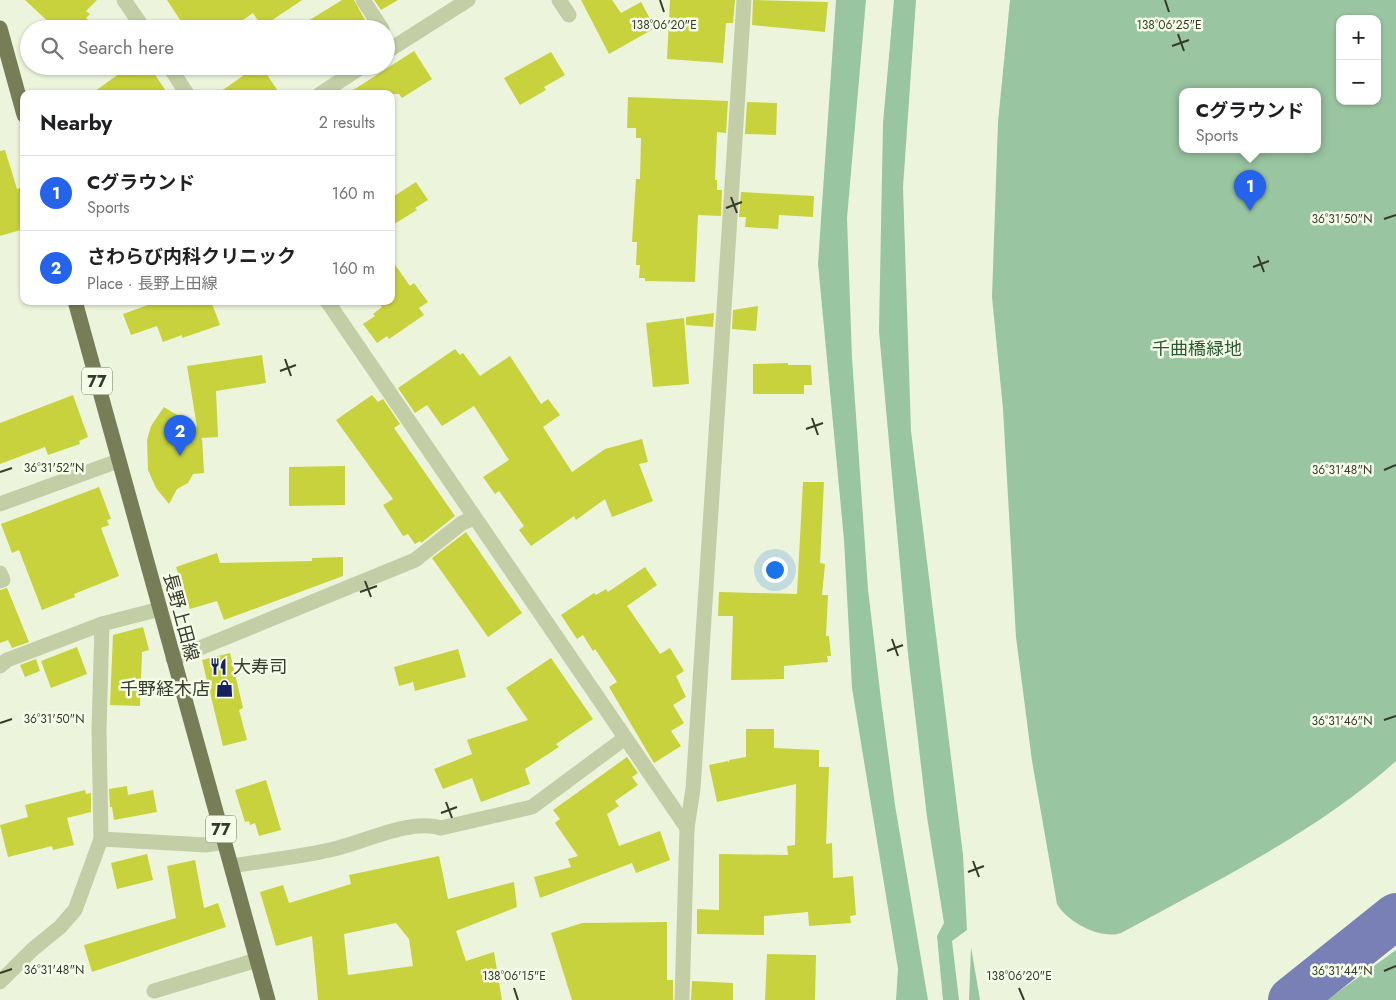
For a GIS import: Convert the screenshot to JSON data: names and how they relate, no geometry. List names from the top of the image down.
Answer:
{
  "streets": {
    "main road": ["77", "長野上田線"]
  },
  "parks": ["千曲橋緑地"],
  "places": {
    "restaurant": ["大寿司"],
    "shop": ["千野経木店"]
  },
  "page": {
    "map_buttons": ["+", "−"],
    "search": "Search here",
    "popup": ["Cグラウンド", "Sports"],
    "heading": ["Nearby", "2 results"],
    "list": [
      {
        "mark": "1",
        "name": "Cグラウンド",
        "note": "Sports",
        "value": "160 m"
      },
      {
        "mark": "2",
        "name": "さわらび内科クリニック",
        "note": "Place · 長野上田線",
        "value": "160 m"
      }
    ],
    "pins": ["1", "2"]
  },
  "coordinates": [
    "138°06'20\"E",
    "138°06'25\"E",
    "36°31'50\"N",
    "36°31'52\"N",
    "36°31'48\"N",
    "36°31'46\"N",
    "36°31'44\"N",
    "138°06'15\"E"
  ]
}
